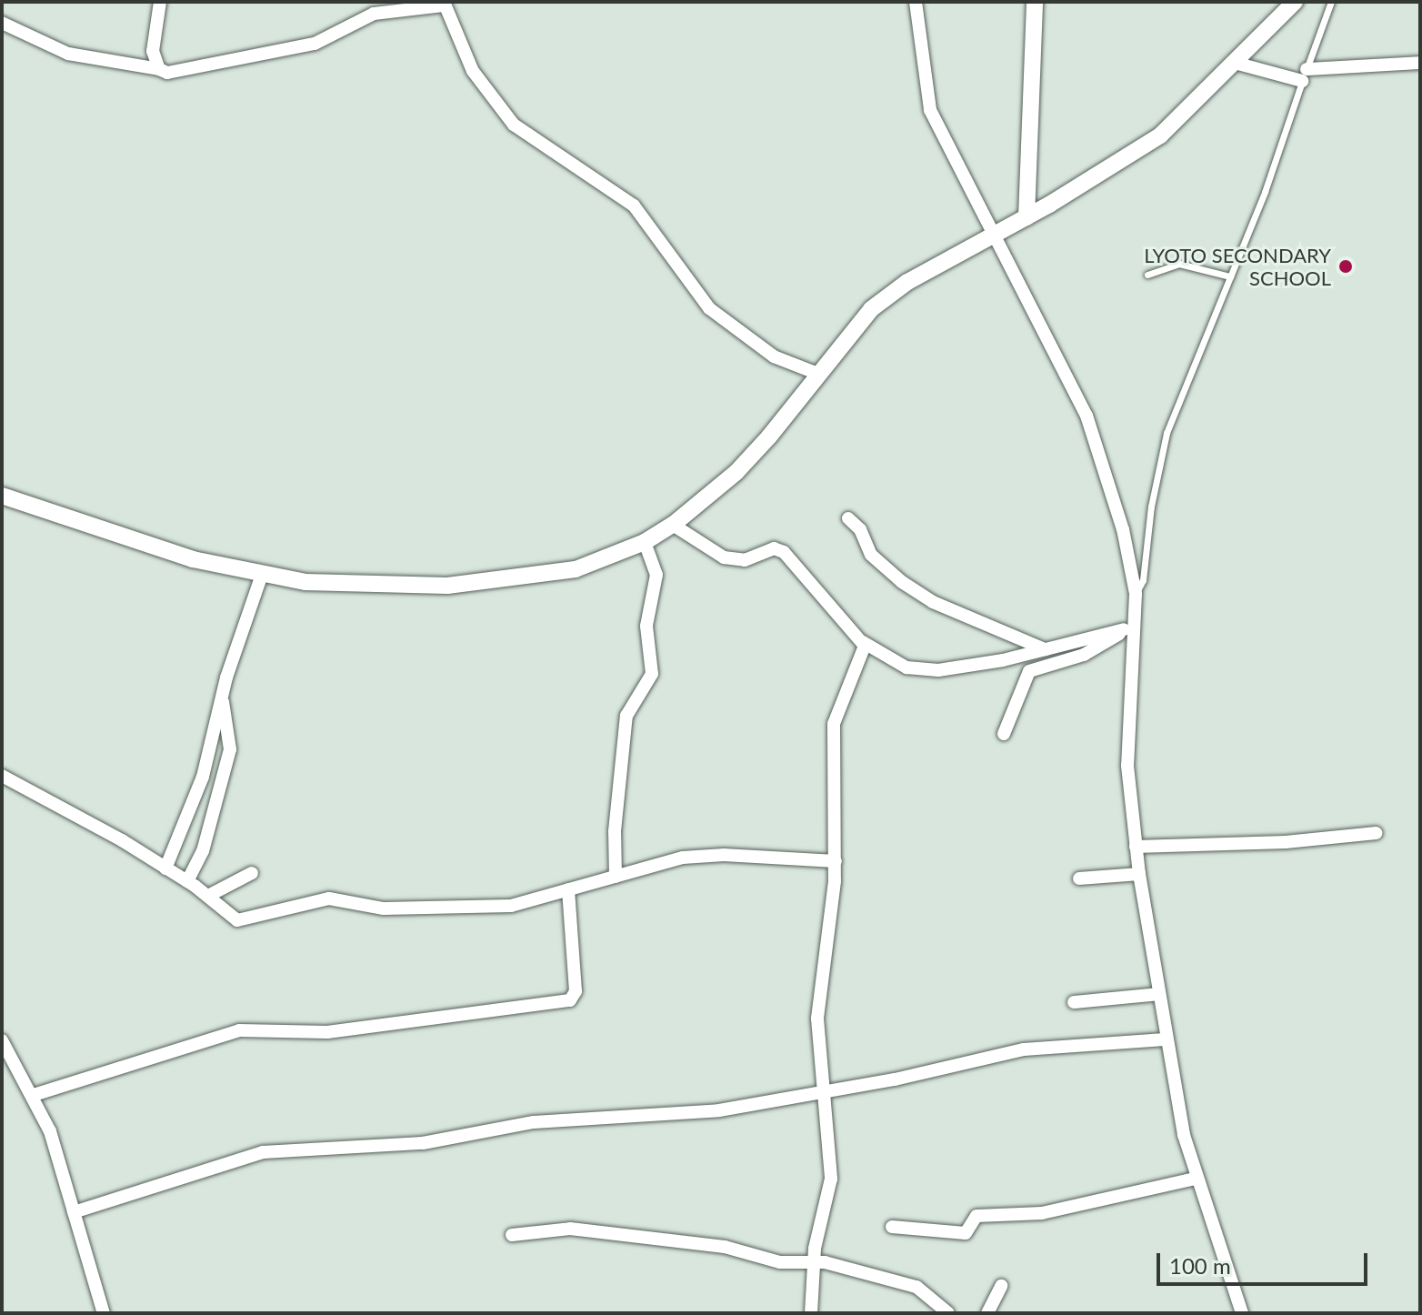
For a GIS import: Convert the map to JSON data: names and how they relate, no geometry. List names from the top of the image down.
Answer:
{
  "places": ["LYOTO SECONDARY SCHOOL"],
  "scale_bar": "100 m"
}
